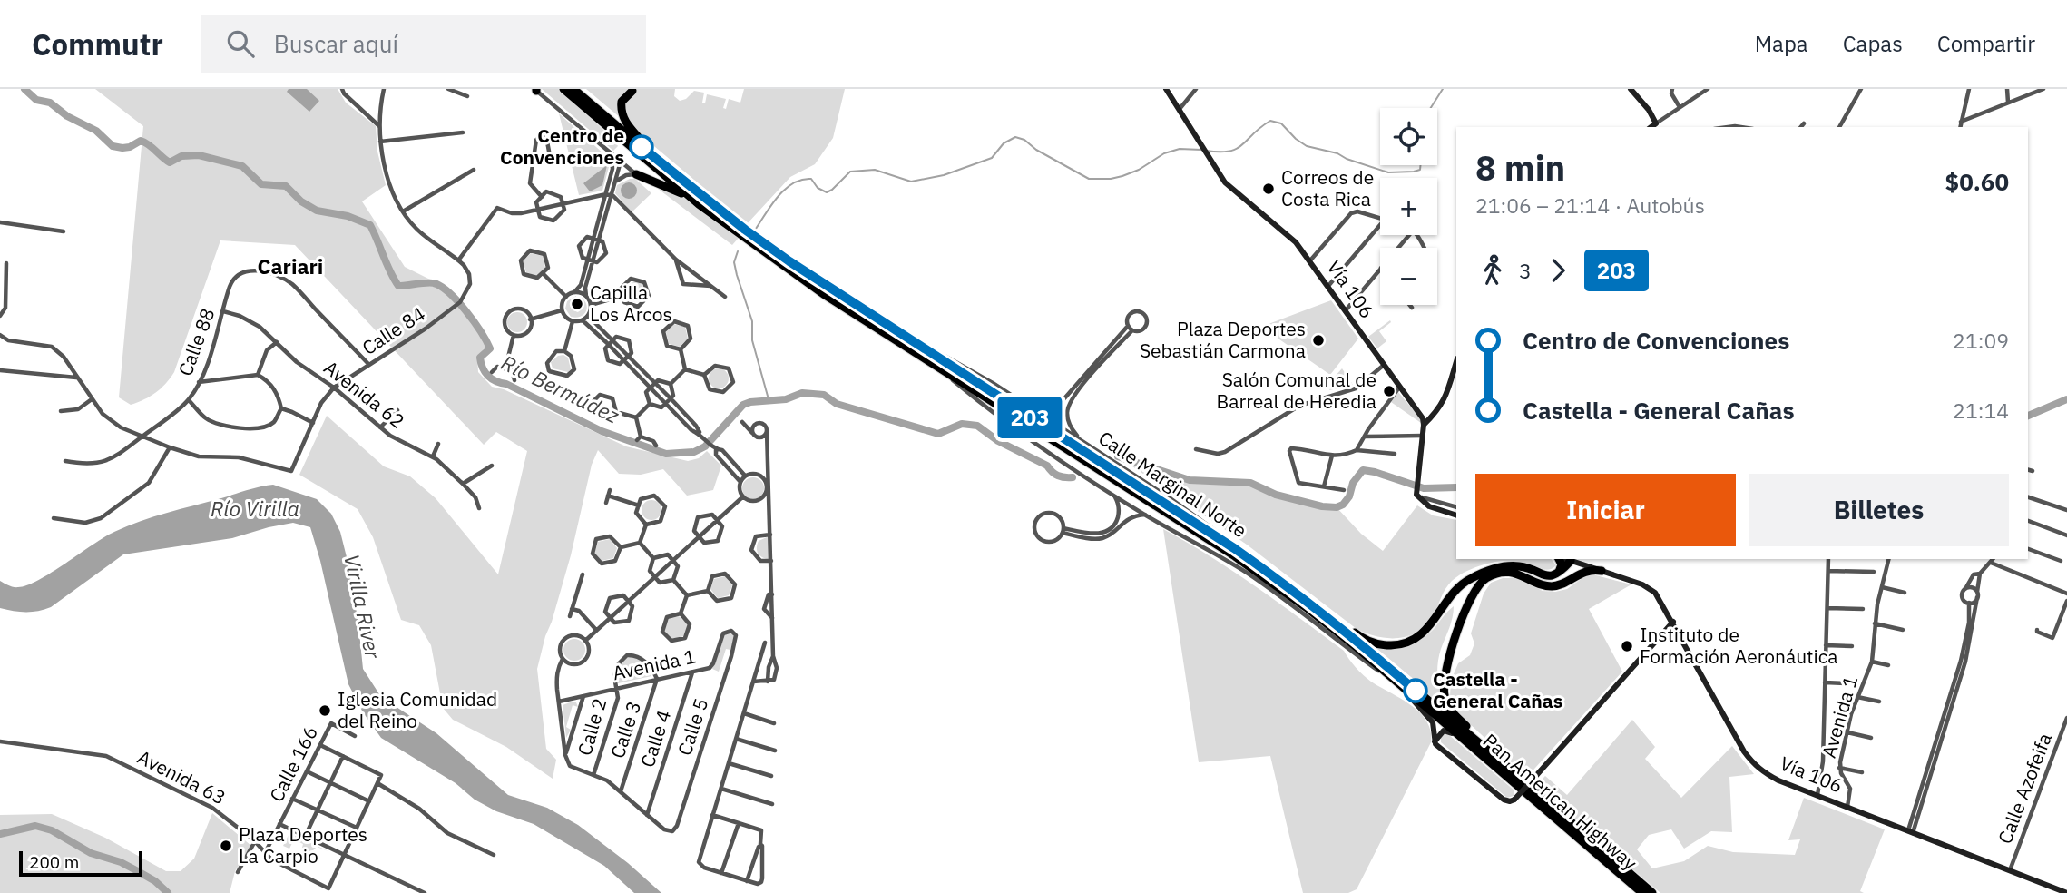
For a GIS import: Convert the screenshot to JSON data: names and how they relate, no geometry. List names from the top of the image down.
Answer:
{
  "streets": {
    "highway": ["Pan American Highway"],
    "main road": ["Vía 106"],
    "street": [
      "Calle 84",
      "Calle 88",
      "Avenida 62",
      "Calle Marginal Norte",
      "Avenida 1",
      "Calle 2",
      "Calle 5",
      "Calle 3",
      "Calle 4",
      "Calle 166",
      "Avenida 63",
      "Calle Azofeifa"
    ]
  },
  "crossings": [
    ["Vía 106", "Avenida 1"],
    ["Vía 106", "Calle Azofeifa"],
    ["Calle 84", "Calle 88"],
    ["Calle 84", "Avenida 62"],
    ["Calle 88", "Avenida 62"],
    ["Avenida 1", "Calle 2"],
    ["Avenida 1", "Calle 5"],
    ["Avenida 1", "Calle 3"],
    ["Avenida 1", "Calle 4"],
    ["Calle 2", "Calle 3"],
    ["Calle 5", "Calle 4"],
    ["Calle 166", "Avenida 63"]
  ],
  "districts": ["Cariari"],
  "water": ["Río Bermúdez", "Río Virilla", "Virilla River"],
  "places": [
    "Centro de Convenciones",
    "Correos de Costa Rica",
    "Capilla Los Arcos",
    "Plaza Deportes Sebastián Carmona",
    "Salón Comunal de Barreal de Heredia",
    "Instituto de Formación Aeronáutica",
    "Castella - General Cañas",
    "Iglesia Comunidad del Reino",
    "Plaza Deportes La Carpio"
  ],
  "lines": ["bus line 203"],
  "scale_bar": "200 m",
  "page": {
    "header": "Commutr",
    "search": "Buscar aquí",
    "nav": ["Mapa", "Capas", "Compartir"],
    "on_map": "203",
    "map_buttons": ["+", "−"],
    "heading": ["8 min", "21:06 – 21:14 · Autobús", "$0.60"],
    "legs": ["3", "203"],
    "list": [
      {
        "name": "Centro de Convenciones",
        "value": "21:09"
      },
      {
        "name": "Castella - General Cañas",
        "value": "21:14"
      }
    ],
    "buttons": ["Iniciar", "Billetes"],
    "scale": "200 m"
  }
}
